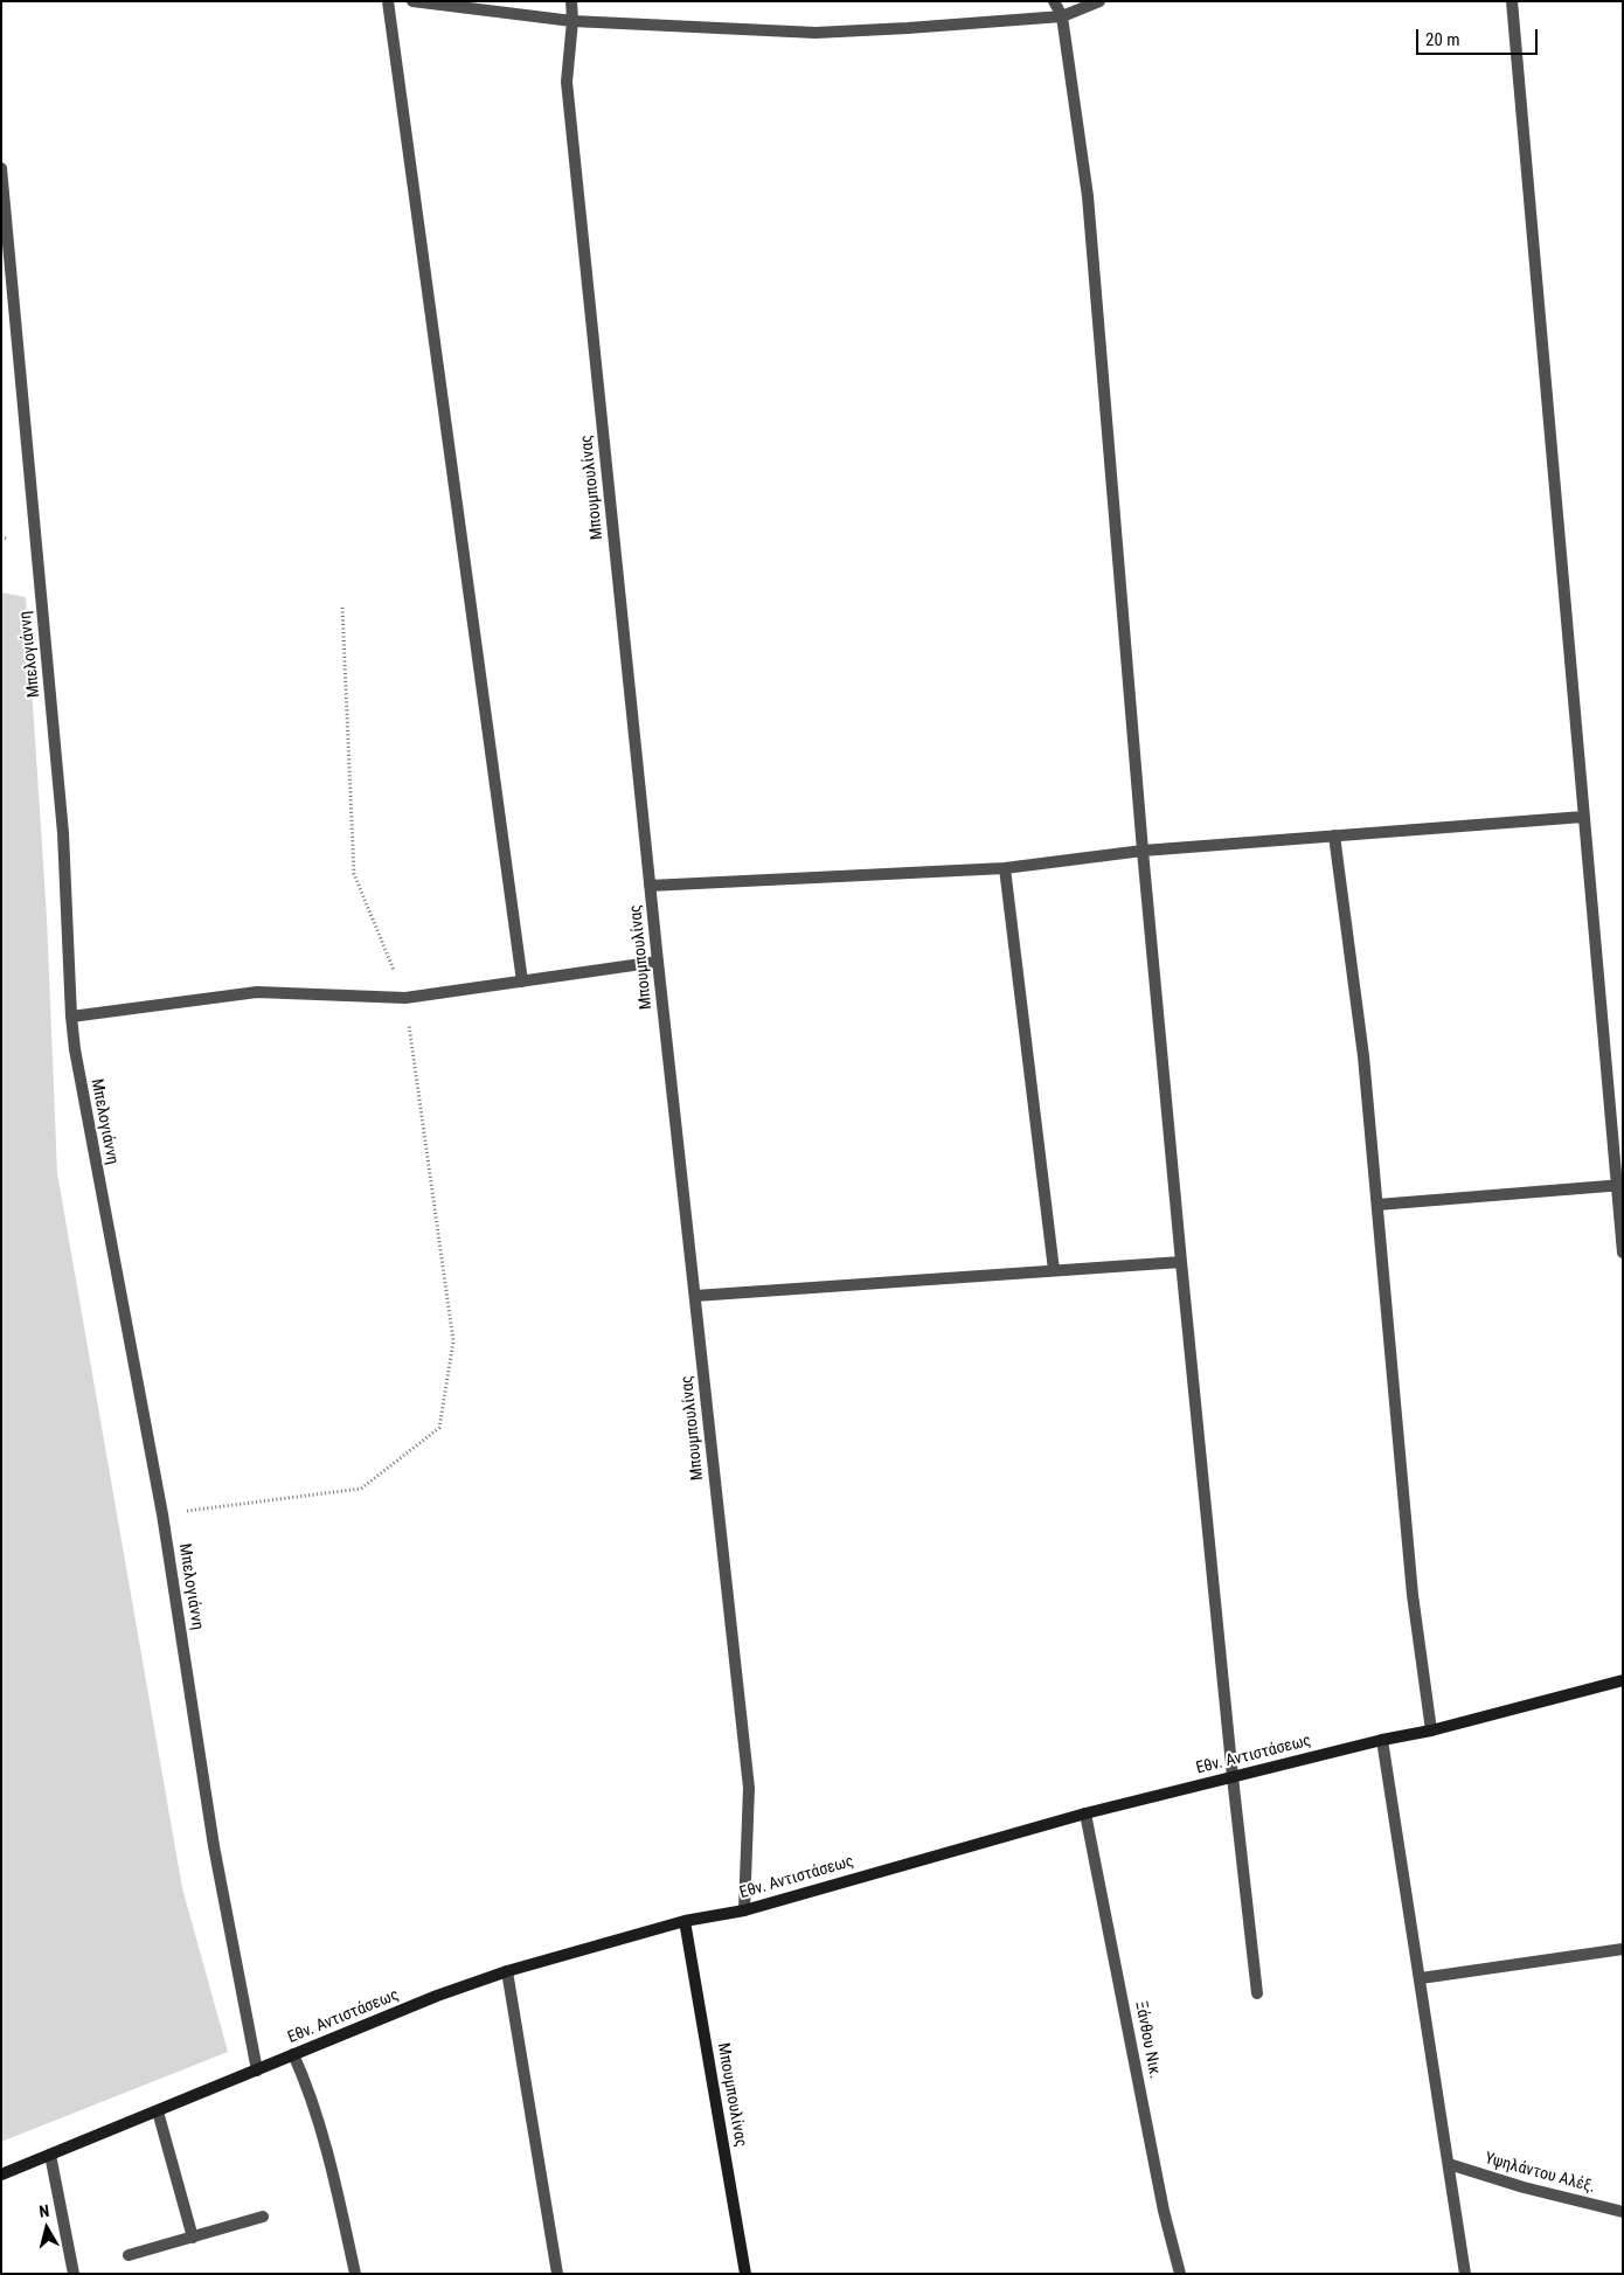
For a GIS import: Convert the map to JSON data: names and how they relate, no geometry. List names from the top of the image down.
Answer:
{
  "streets": {
    "street": [
      "Μπουμπουλίνας",
      "Μπελογιάννη",
      "Εθν. Αντιστάσεως",
      "Ξάνθου Νικ.",
      "Υψηλάντου Αλέξ."
    ]
  },
  "crossings": [
    ["Μπουμπουλίνας", "Εθν. Αντιστάσεως"],
    ["Μπελογιάννη", "Εθν. Αντιστάσεως"],
    ["Εθν. Αντιστάσεως", "Ξάνθου Νικ."]
  ],
  "scale_bar": "20 m",
  "north": "top"
}
